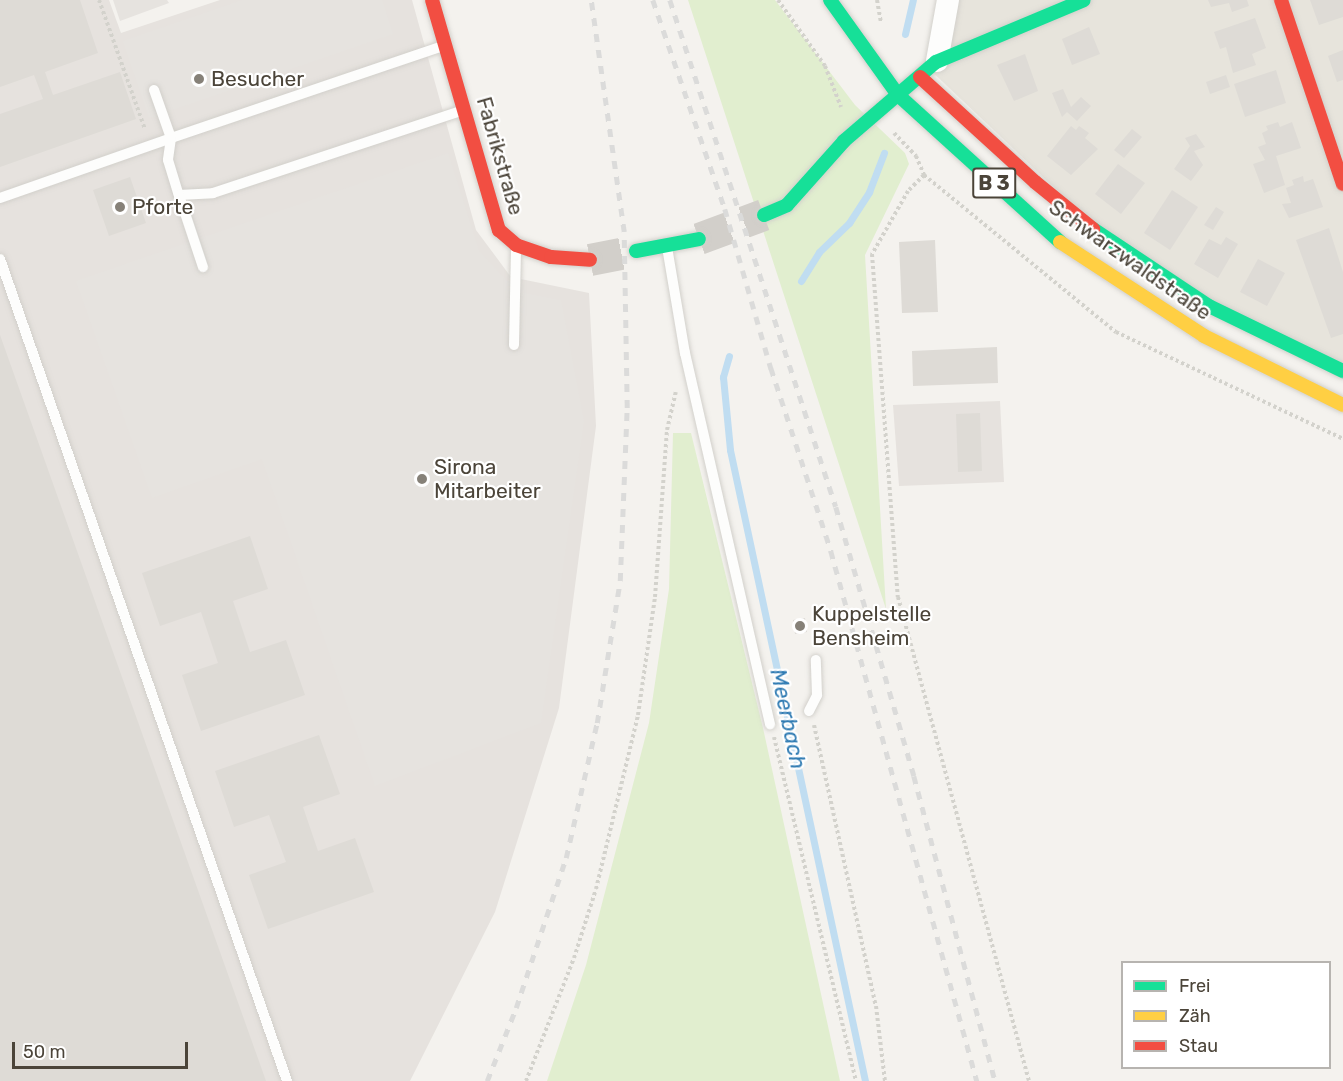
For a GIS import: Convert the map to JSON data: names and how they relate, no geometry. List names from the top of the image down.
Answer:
{
  "streets": {
    "street": ["Fabrikstraße", "B 3", "Schwarzwaldstraße"]
  },
  "water": ["Meerbach"],
  "places": [
    "Besucher",
    "Pforte",
    "Sirona Mitarbeiter",
    "Kuppelstelle Bensheim"
  ],
  "legend": ["Frei", "Zäh", "Stau"],
  "scale_bar": "50 m"
}
